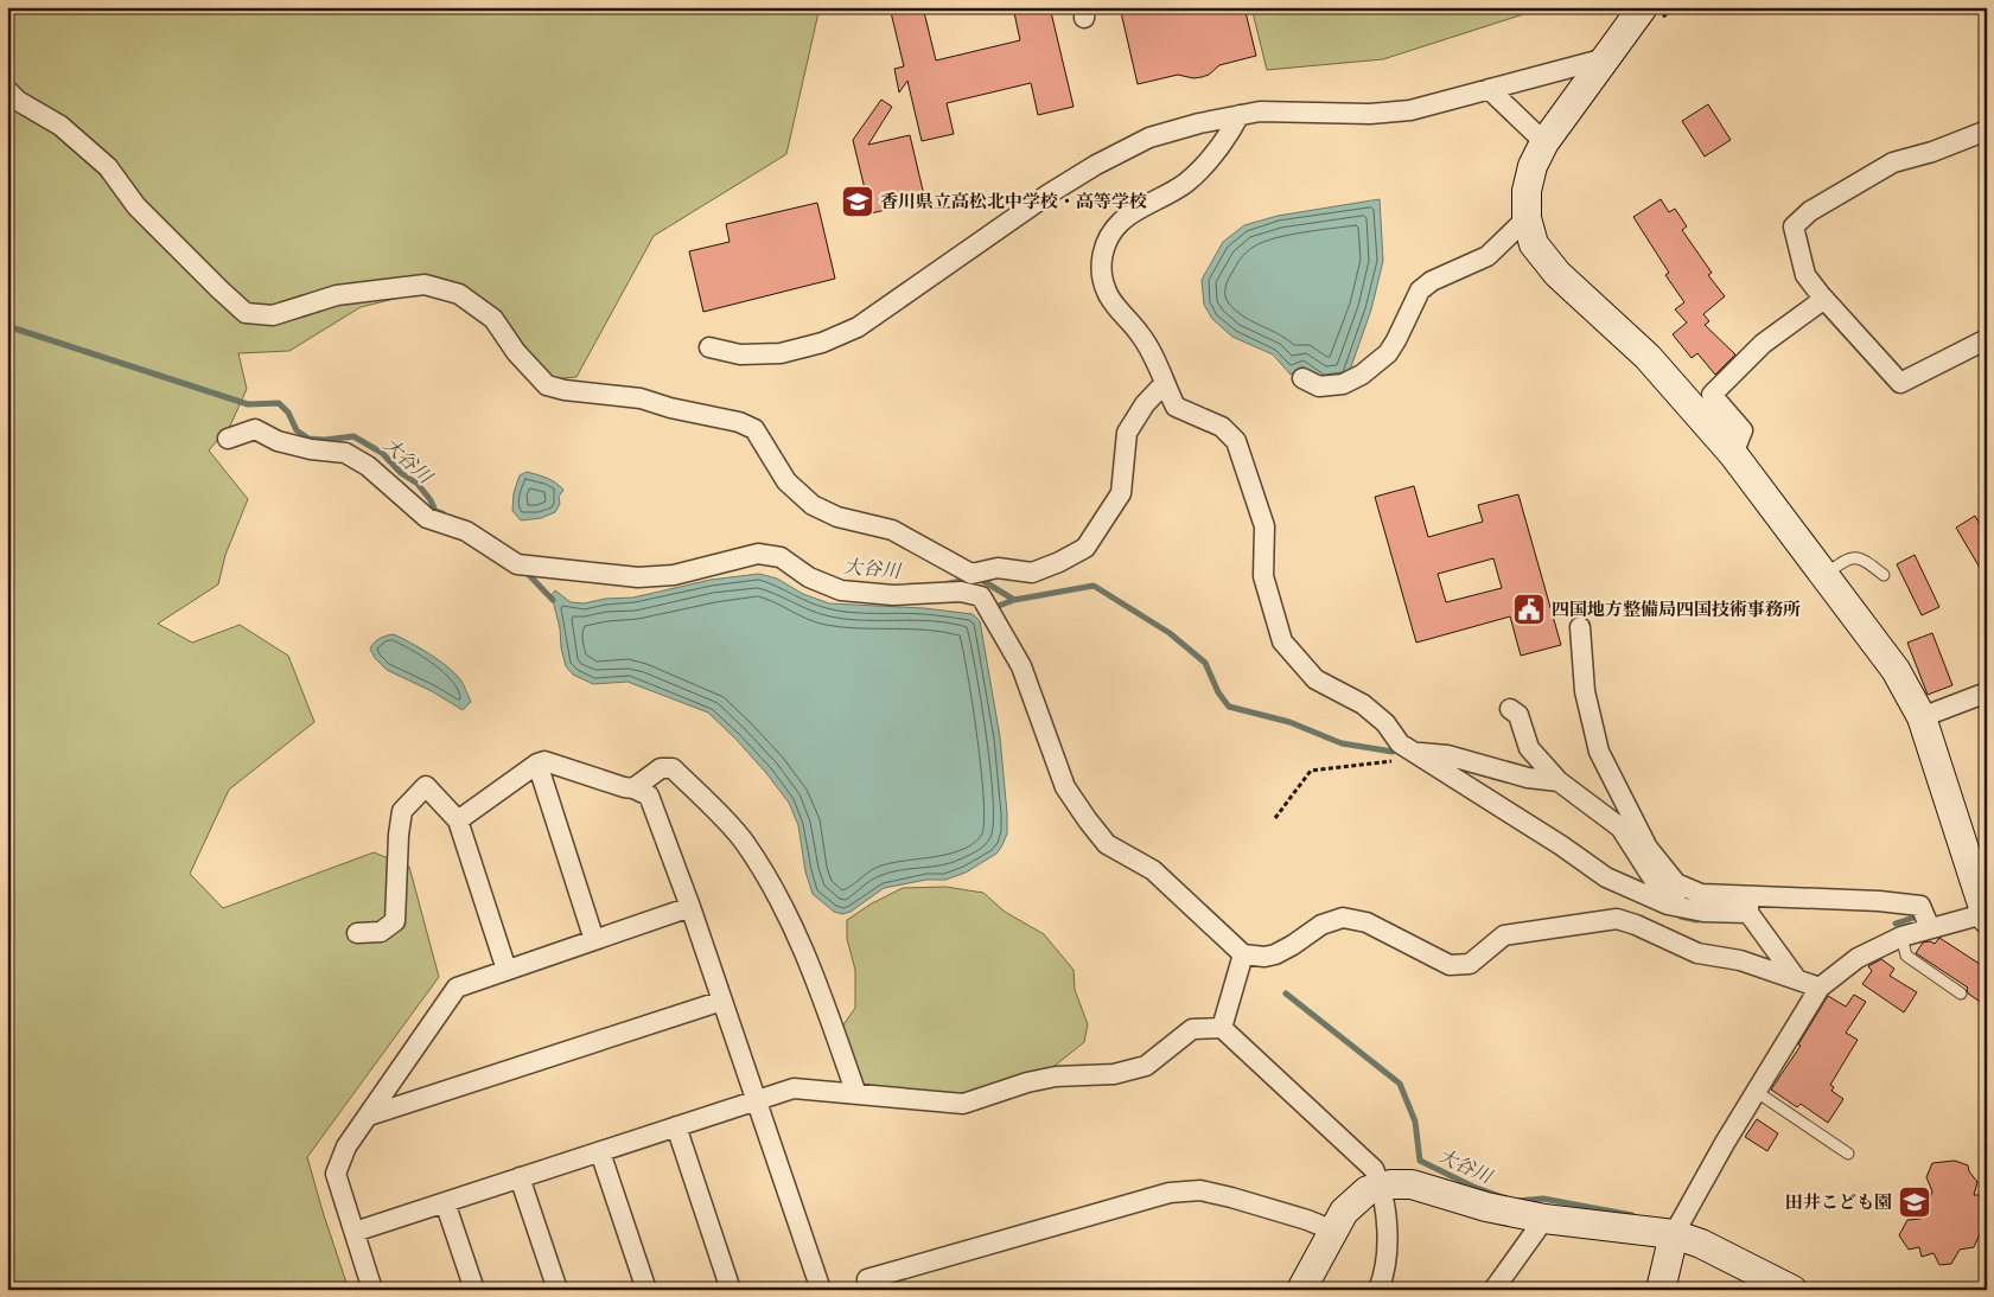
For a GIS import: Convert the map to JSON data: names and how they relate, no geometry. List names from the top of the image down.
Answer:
{
  "water": ["大谷川"],
  "places": {
    "school or university": ["香川県立高松北中学校・高等学校", "田井こども園"],
    "public building": ["四国地方整備局四国技術事務所"]
  }
}
